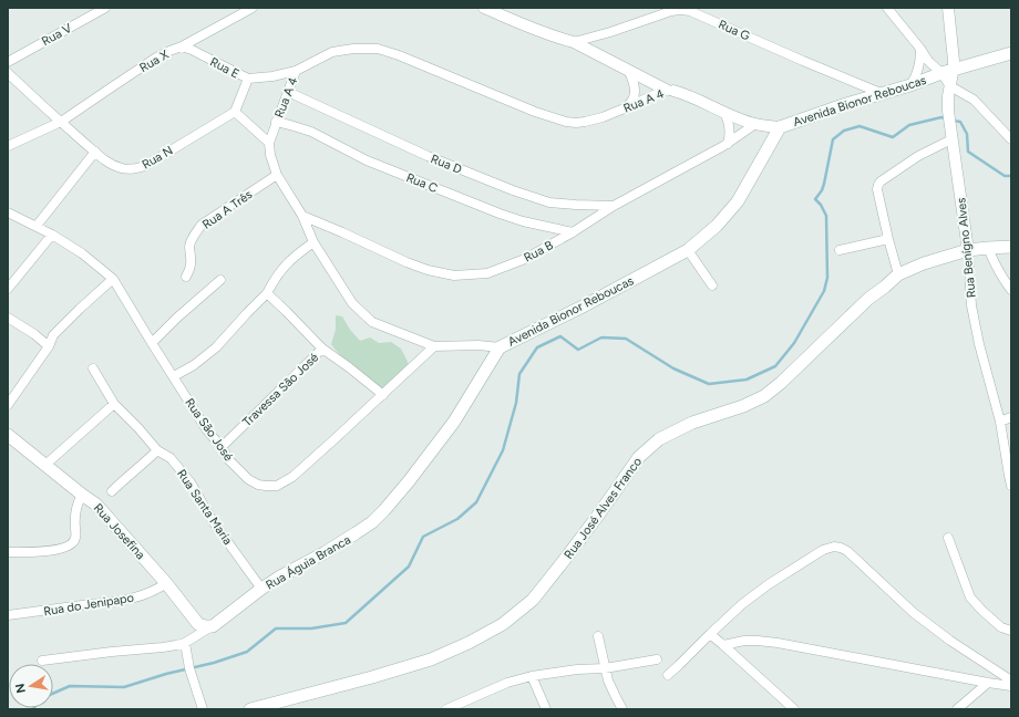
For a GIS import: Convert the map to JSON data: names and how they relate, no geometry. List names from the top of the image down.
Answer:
{
  "streets": {
    "main road": [
      "Avenida Bionor Reboucas",
      "Rua José Alves Franco",
      "Rua Josefina",
      "Rua Águia Branca"
    ],
    "street": [
      "Rua G",
      "Rua V",
      "Rua X",
      "Rua E",
      "Rua A 4",
      "Rua N",
      "Rua D",
      "Rua C",
      "Rua A Três",
      "Rua Benígno Alves",
      "Rua B",
      "Travessa São José",
      "Rua São José",
      "Rua Santa Maria",
      "Rua do Jenipapo"
    ]
  },
  "crossings": [
    ["Rua G", "Avenida Bionor Reboucas"],
    ["Rua X", "Rua E"],
    ["Rua X", "Rua N"],
    ["Rua E", "Rua A 4"],
    ["Rua A 4", "Rua D"],
    ["Rua A 4", "Rua C"],
    ["Avenida Bionor Reboucas", "Rua Benígno Alves"],
    ["Avenida Bionor Reboucas", "Rua Águia Branca"],
    ["Rua D", "Rua B"],
    ["Rua C", "Rua B"],
    ["Rua Benígno Alves", "Rua José Alves Franco"],
    ["Travessa São José", "Rua São José"],
    ["Rua Santa Maria", "Rua Águia Branca"],
    ["Rua Josefina", "Rua Águia Branca"],
    ["Rua Josefina", "Rua do Jenipapo"]
  ],
  "north": "left"
}
